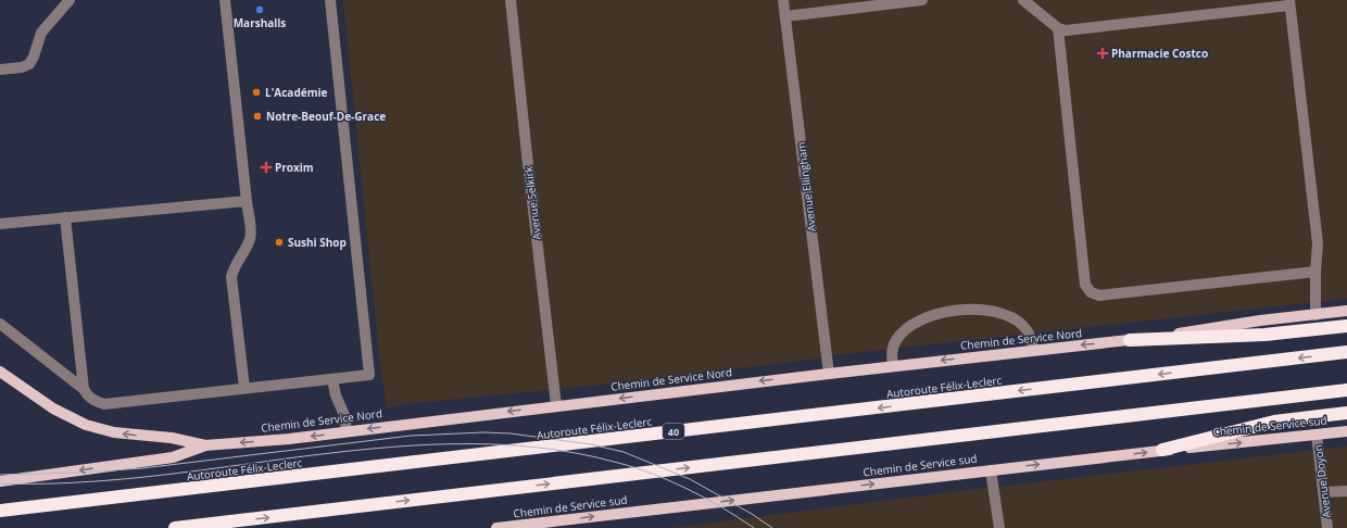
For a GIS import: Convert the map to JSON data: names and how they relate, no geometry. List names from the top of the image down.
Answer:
{
  "streets": {
    "highway": ["Autoroute Félix-Leclerc", "40"],
    "main road": ["Chemin de Service Nord", "Chemin de Service sud"],
    "street": ["Avenue Ellingham", "Avenue Selkirk", "Avenue Doyon"]
  },
  "crossings": [
    ["Avenue Ellingham", "Chemin de Service Nord"],
    ["Avenue Selkirk", "Chemin de Service Nord"],
    ["Chemin de Service sud", "Avenue Doyon"]
  ],
  "one_way": ["Chemin de Service Nord", "Chemin de Service sud"],
  "places": {
    "other": [
      "Marshalls",
      "L'Académie",
      "Notre-Beouf-De-Grace",
      "Sushi Shop"
    ],
    "health": ["Pharmacie Costco", "Proxim"]
  }
}
